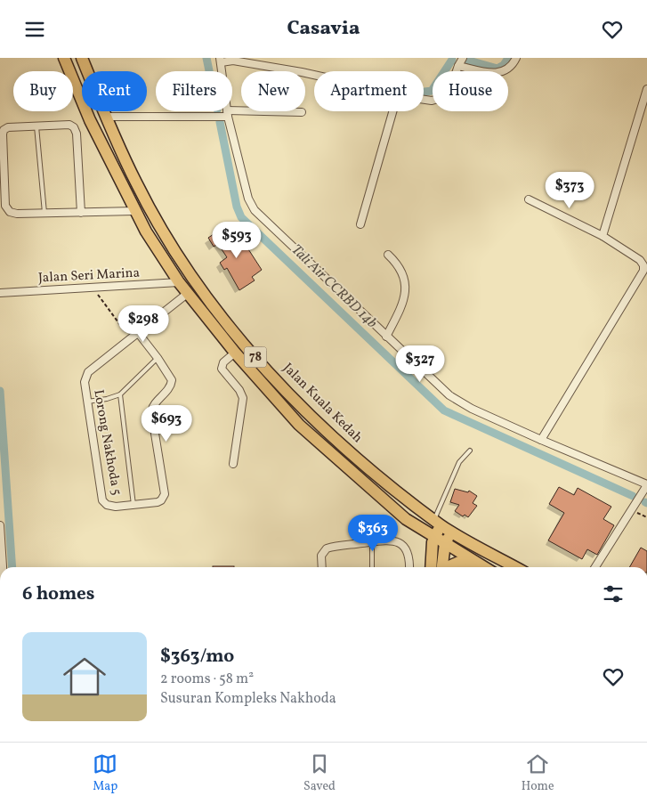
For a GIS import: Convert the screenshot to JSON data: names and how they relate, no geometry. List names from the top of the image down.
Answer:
{
  "streets": {
    "main road": ["78", "Jalan Kuala Kedah"],
    "street": ["Jalan Seri Marina", "Lorong Nakhoda 5"]
  },
  "crossings": [
    ["Jalan Seri Marina", "78"]
  ],
  "water": ["Tali Air CCRBD 14b"],
  "page": {
    "header": "Casavia",
    "chip": [
      "Buy",
      "Rent",
      "Filters",
      "New",
      "Apartment",
      "House"
    ],
    "price": [
      "$373",
      "$593",
      "$298",
      "$327",
      "$693",
      "$363"
    ],
    "heading": "6 homes",
    "list": [
      {
        "name": "$363/mo",
        "note": "2 rooms · 58 m² · Susuran Kompleks Nakhoda"
      }
    ],
    "tabs": ["Map", "Saved", "Home"]
  }
}
